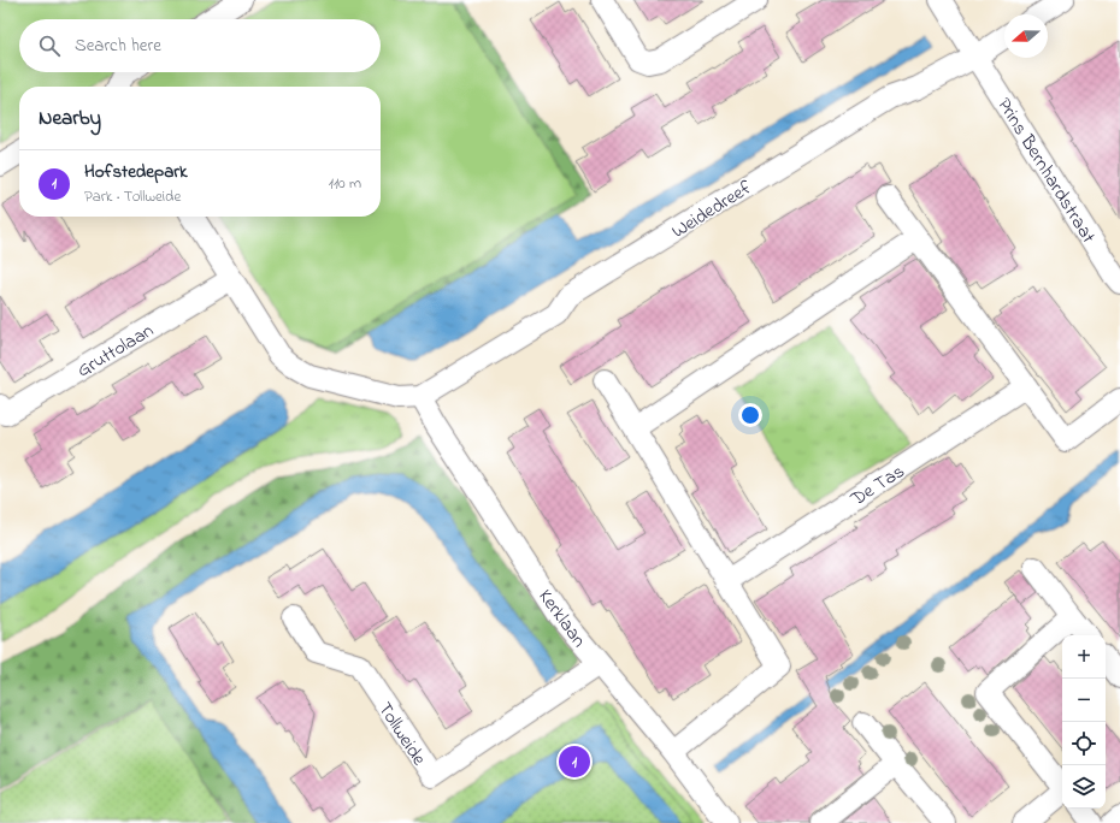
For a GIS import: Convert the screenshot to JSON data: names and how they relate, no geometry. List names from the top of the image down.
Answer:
{
  "streets": {
    "street": [
      "Prins Bernhardstraat",
      "Weidedreef",
      "Gruttolaan",
      "De Tas",
      "Kerklaan",
      "Tollweide"
    ]
  },
  "crossings": [
    ["Prins Bernhardstraat", "Weidedreef"],
    ["Weidedreef", "Kerklaan"],
    ["Kerklaan", "Tollweide"]
  ],
  "north": "left",
  "page": {
    "search": "Search here",
    "heading": "Nearby",
    "list": [
      {
        "mark": "1",
        "name": "Hofstedepark",
        "note": "Park · Tollweide",
        "value": "110 m"
      }
    ],
    "map_buttons": ["+", "−"],
    "pins": "1"
  }
}
